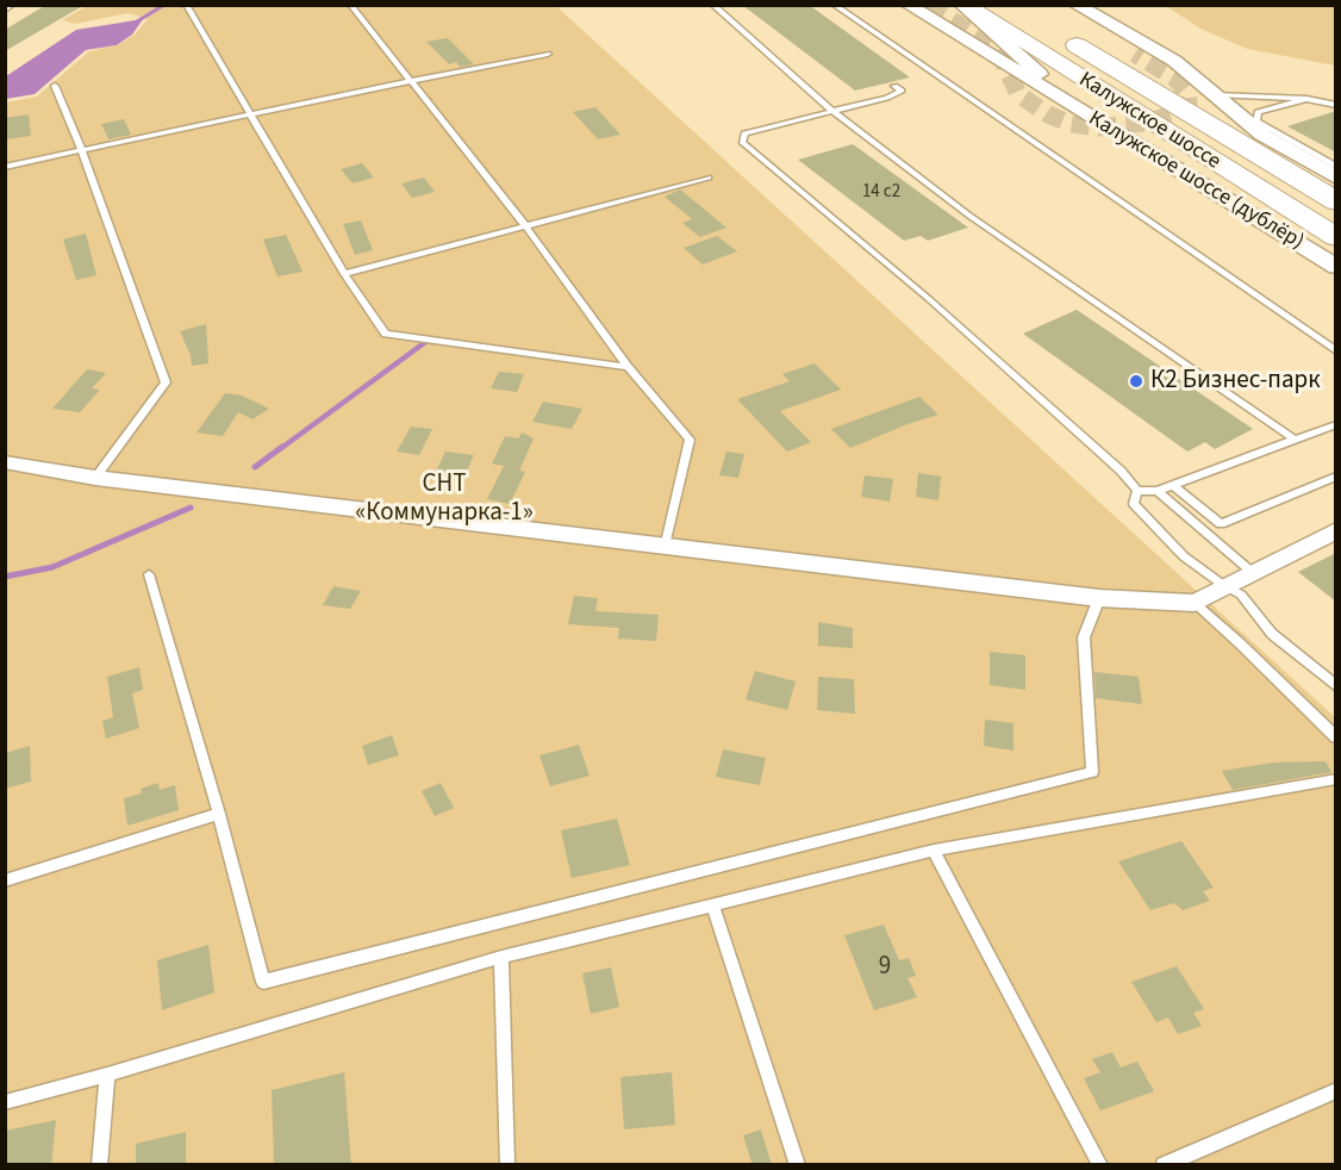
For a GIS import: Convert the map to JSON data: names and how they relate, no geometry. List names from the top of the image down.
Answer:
{
  "streets": {
    "highway": ["Калужское шоссе"],
    "main road": ["Калужское шоссе (дублёр)"]
  },
  "parks": ["СНТ «Коммунарка-1»"],
  "places": ["К2 Бизнес-парк"],
  "house_numbers": ["14 с2", "9"]
}
